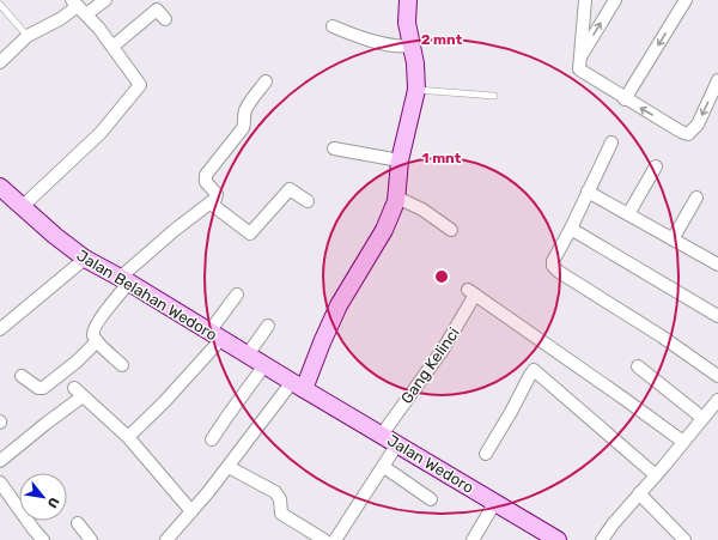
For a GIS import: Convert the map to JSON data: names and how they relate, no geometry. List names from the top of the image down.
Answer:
{
  "streets": {
    "street": ["Jalan Belahan Wedoro", "Gang Kelinci", "Jalan Wedoro"]
  },
  "crossings": [
    ["Jalan Belahan Wedoro", "Jalan Wedoro"],
    ["Gang Kelinci", "Jalan Wedoro"]
  ],
  "north": "bottom right",
  "rings": ["2 mnt", "1 mnt"]
}
